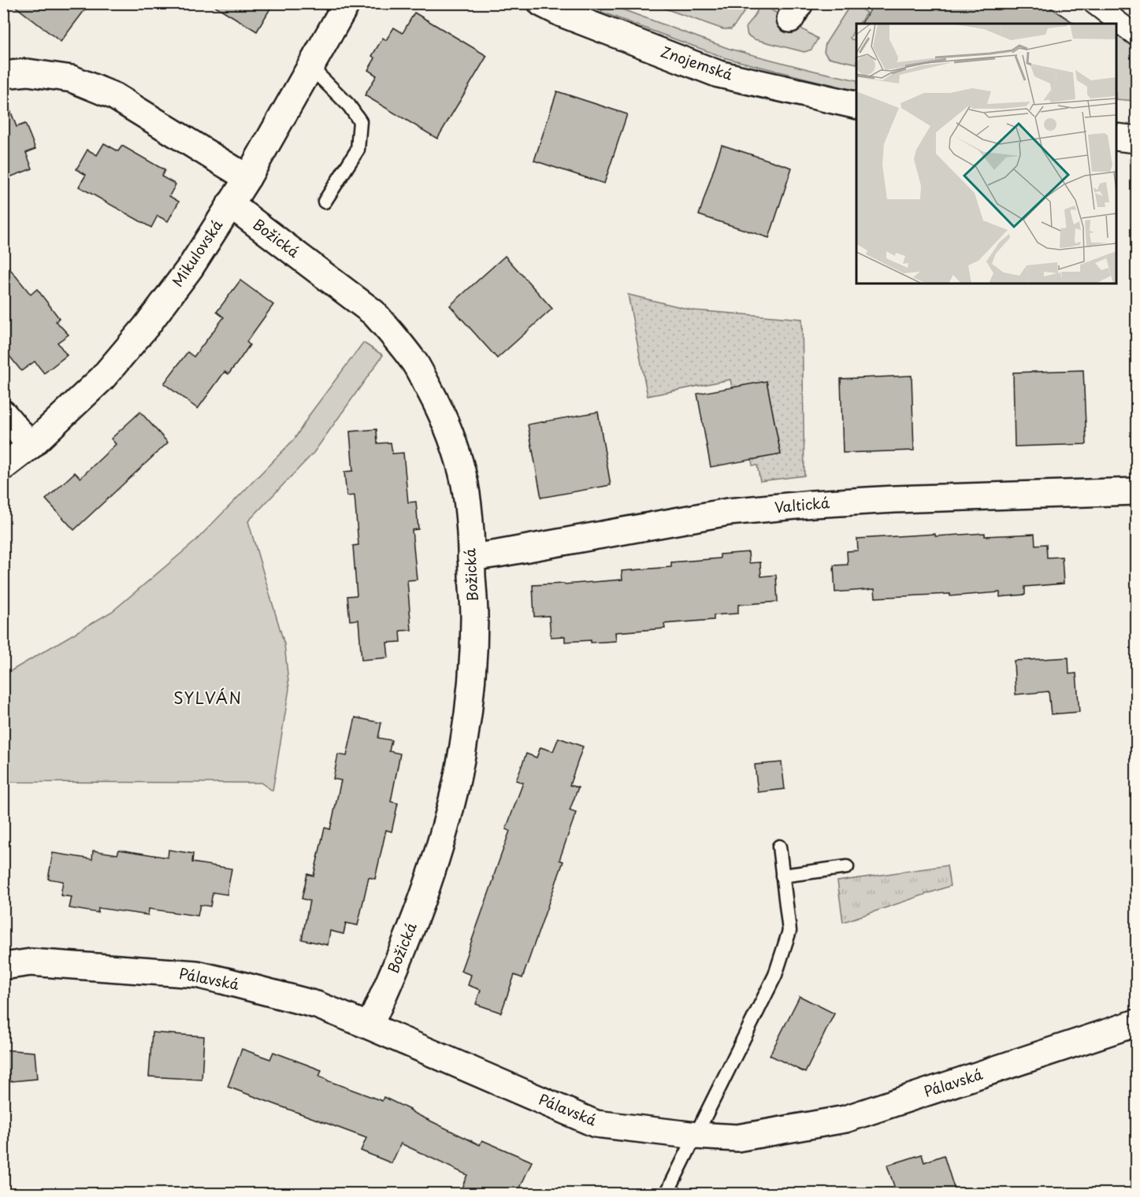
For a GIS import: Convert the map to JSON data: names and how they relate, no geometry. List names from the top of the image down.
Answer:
{
  "streets": {
    "street": [
      "Znojemská",
      "Božická",
      "Mikulovská",
      "Valtická",
      "Pálavská"
    ]
  },
  "crossings": [
    ["Božická", "Mikulovská"],
    ["Božická", "Valtická"],
    ["Božická", "Pálavská"]
  ],
  "districts": ["SYLVÁN"]
}
